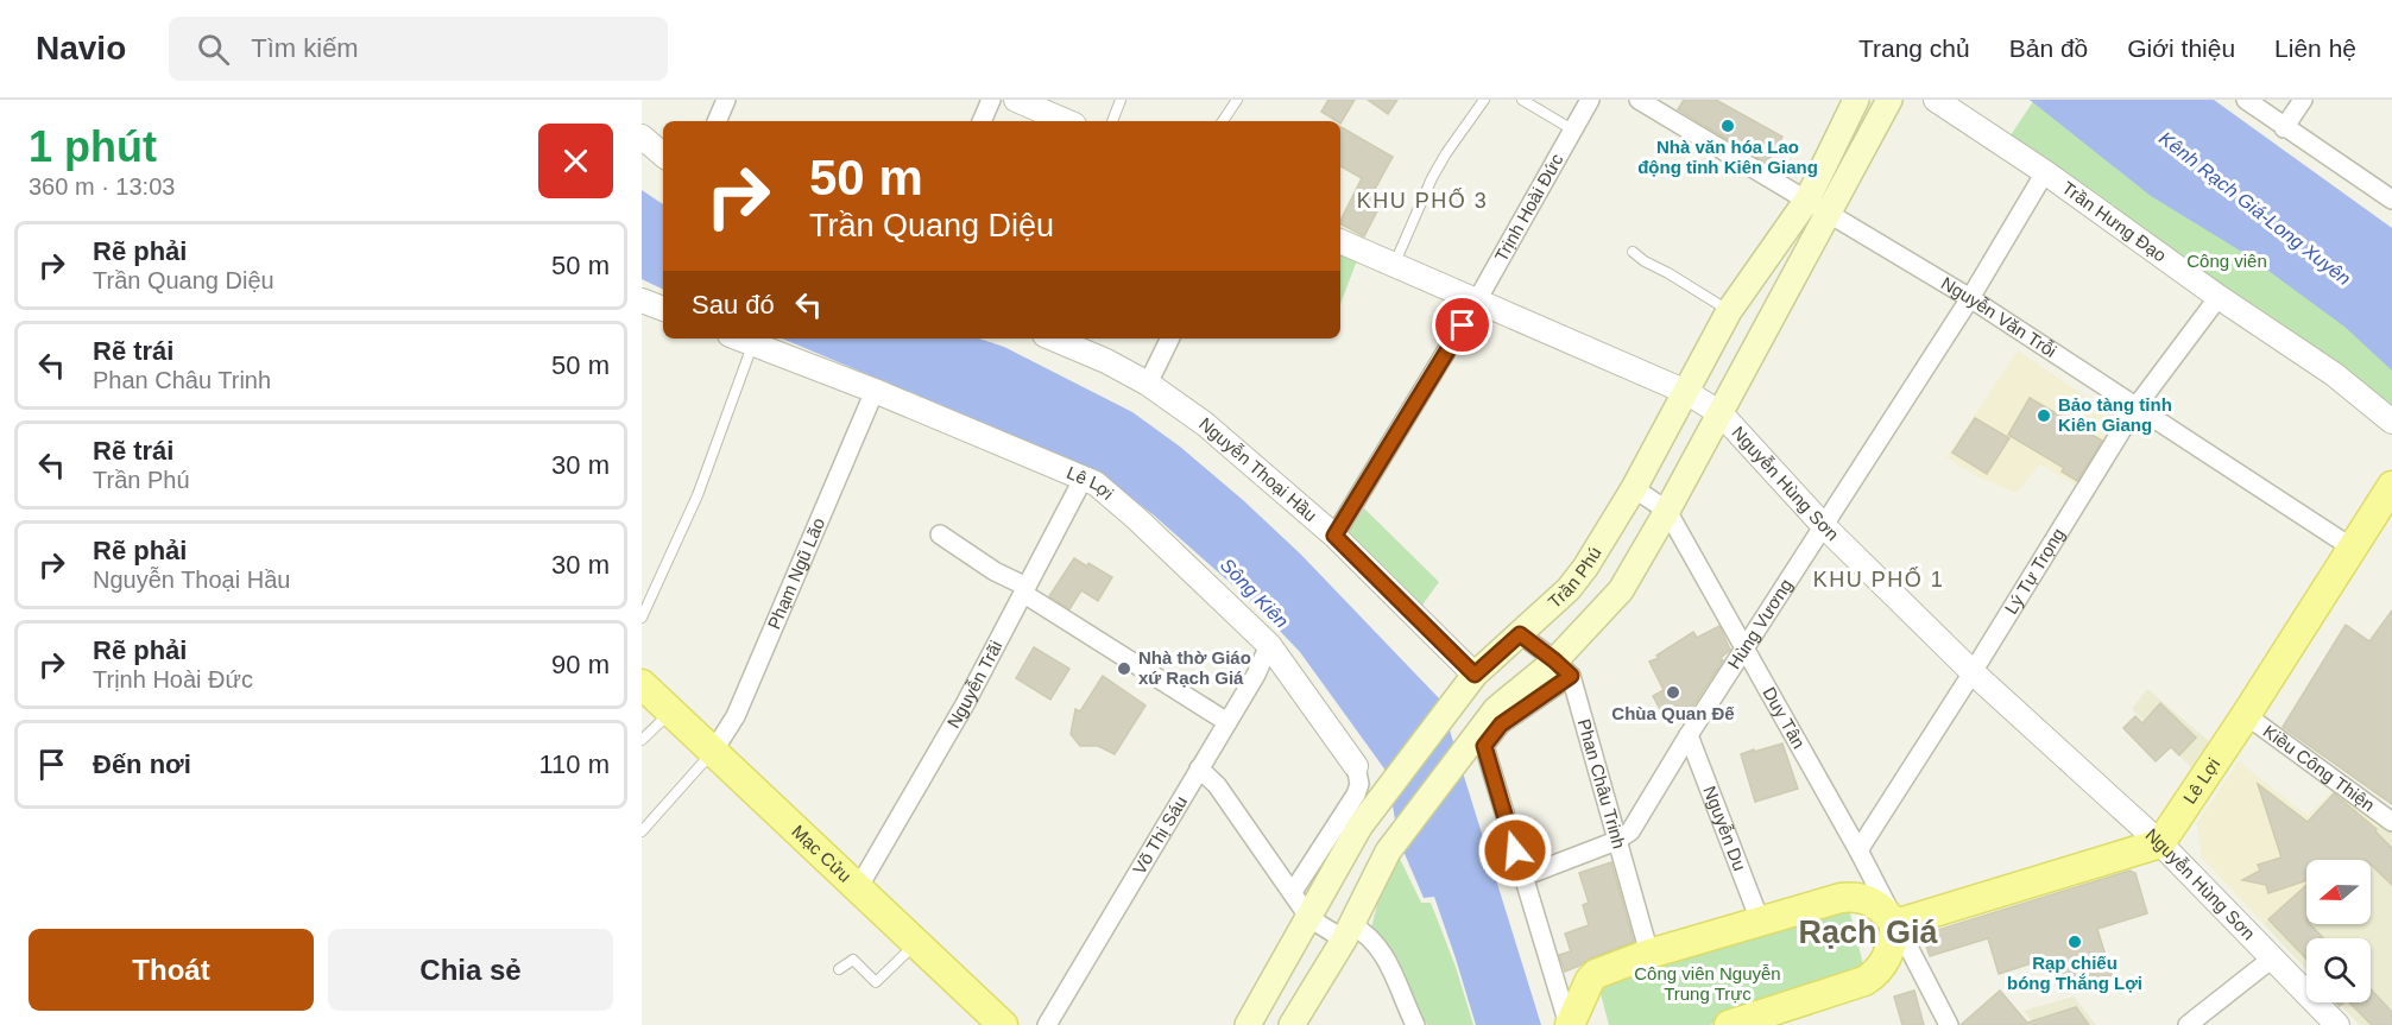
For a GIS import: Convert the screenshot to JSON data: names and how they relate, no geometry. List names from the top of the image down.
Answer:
{
  "streets": {
    "main road": ["Lê Lợi", "Trần Phú", "Mạc Cửu"],
    "street": [
      "Trịnh Hoài Đức",
      "Trần Hưng Đạo",
      "Nguyễn Văn Trỗi",
      "Nguyễn Thoại Hầu",
      "Nguyễn Hùng Sơn",
      "Lý Tự Trọng",
      "Phạm Ngũ Lão",
      "Hùng Vương",
      "Nguyễn Trãi",
      "Duy Tân",
      "Kiều Công Thiện",
      "Phan Châu Trinh",
      "Nguyễn Du",
      "Võ Thị Sáu"
    ]
  },
  "crossings": [
    ["Trịnh Hoài Đức", "Nguyễn Thoại Hầu"],
    ["Trịnh Hoài Đức", "Nguyễn Hùng Sơn"],
    ["Trần Hưng Đạo", "Lý Tự Trọng"],
    ["Trần Hưng Đạo", "Hùng Vương"],
    ["Nguyễn Văn Trỗi", "Lê Lợi"],
    ["Nguyễn Văn Trỗi", "Lý Tự Trọng"],
    ["Nguyễn Văn Trỗi", "Trần Phú"],
    ["Nguyễn Văn Trỗi", "Hùng Vương"],
    ["Nguyễn Thoại Hầu", "Trần Phú"],
    ["Nguyễn Hùng Sơn", "Lê Lợi"],
    ["Nguyễn Hùng Sơn", "Lý Tự Trọng"],
    ["Nguyễn Hùng Sơn", "Trần Phú"],
    ["Nguyễn Hùng Sơn", "Hùng Vương"],
    ["Lê Lợi", "Phạm Ngũ Lão"],
    ["Lê Lợi", "Nguyễn Trãi"],
    ["Lê Lợi", "Kiều Công Thiện"],
    ["Lê Lợi", "Võ Thị Sáu"],
    ["Lý Tự Trọng", "Duy Tân"],
    ["Phạm Ngũ Lão", "Mạc Cửu"],
    ["Trần Phú", "Duy Tân"],
    ["Hùng Vương", "Duy Tân"],
    ["Hùng Vương", "Phan Châu Trinh"],
    ["Hùng Vương", "Nguyễn Du"],
    ["Nguyễn Trãi", "Mạc Cửu"]
  ],
  "districts": ["KHU PHỐ 3", "KHU PHỐ 1", "Rạch Giá"],
  "water": ["Kênh Rạch Giá-Long Xuyên", "Sông Kiên"],
  "parks": ["Công viên", "Công viên Nguyễn Trung Trực"],
  "places": [
    "Nhà văn hóa Lao động tỉnh Kiên Giang",
    "Bảo tàng tỉnh Kiên Giang",
    "Nhà thờ Giáo xứ Rạch Giá",
    "Chùa Quan Đế",
    "Rạp chiếu bóng Thắng Lợi"
  ],
  "north": "left",
  "page": {
    "header": "Navio",
    "search": "Tìm kiếm",
    "nav": [
      "Trang chủ",
      "Bản đồ",
      "Giới thiệu",
      "Liên hệ"
    ],
    "heading": ["1 phút", "360 m · 13:03"],
    "turn": ["50 m", "Trần Quang Diệu"],
    "list": [
      {
        "name": "Rẽ phải",
        "note": "Trần Quang Diệu",
        "value": "50 m"
      },
      {
        "name": "Rẽ trái",
        "note": "Phan Châu Trinh",
        "value": "50 m"
      },
      {
        "name": "Rẽ trái",
        "note": "Trần Phú",
        "value": "30 m"
      },
      {
        "name": "Rẽ phải",
        "note": "Nguyễn Thoại Hầu",
        "value": "30 m"
      },
      {
        "name": "Rẽ phải",
        "note": "Trịnh Hoài Đức",
        "value": "90 m"
      },
      {
        "name": "Đến nơi",
        "value": "110 m"
      }
    ],
    "then": "Sau đó",
    "buttons": ["Thoát", "Chia sẻ"]
  }
}
